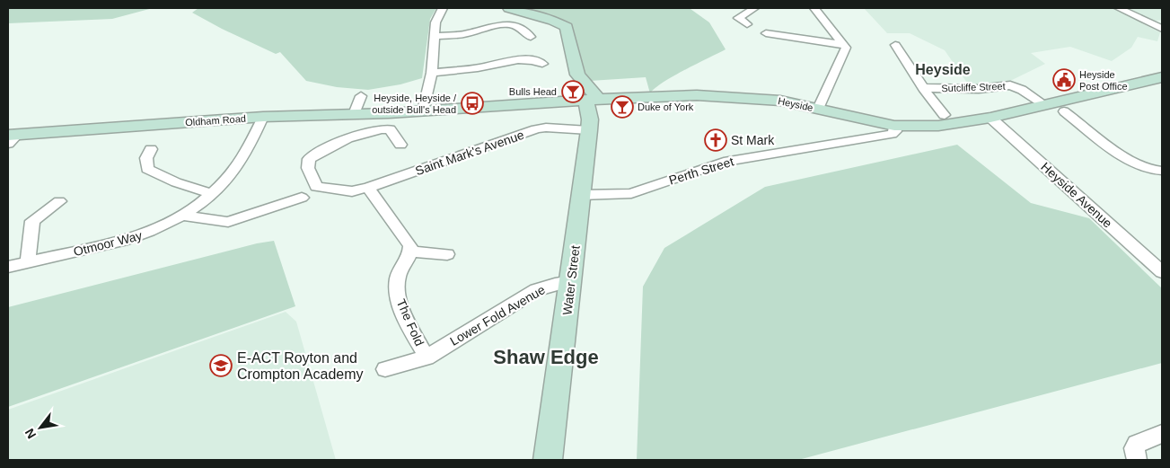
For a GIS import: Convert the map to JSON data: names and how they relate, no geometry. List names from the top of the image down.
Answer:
{
  "streets": {
    "main road": ["Heyside", "Oldham Road", "Water Street"],
    "street": [
      "Sutcliffe Street",
      "Saint Mark's Avenue",
      "Perth Street",
      "Heyside Avenue",
      "Otmoor Way",
      "Lower Fold Avenue",
      "The Fold"
    ]
  },
  "crossings": [
    ["Sutcliffe Street", "Heyside"],
    ["Heyside", "Oldham Road"],
    ["Heyside", "Perth Street"],
    ["Heyside", "Heyside Avenue"],
    ["Heyside", "Water Street"],
    ["Oldham Road", "Otmoor Way"],
    ["Saint Mark's Avenue", "Water Street"],
    ["Perth Street", "Water Street"],
    ["Water Street", "Lower Fold Avenue"],
    ["Lower Fold Avenue", "The Fold"]
  ],
  "districts": ["Heyside", "Shaw Edge"],
  "places": {
    "public building": ["Heyside Post Office"],
    "bar": ["Bulls Head", "Duke of York"],
    "bus stop": ["Heyside, Heyside / outside Bull's Head"],
    "church": ["St Mark"],
    "school or university": ["E-ACT Royton and Crompton Academy"]
  },
  "north": "bottom left"
}
